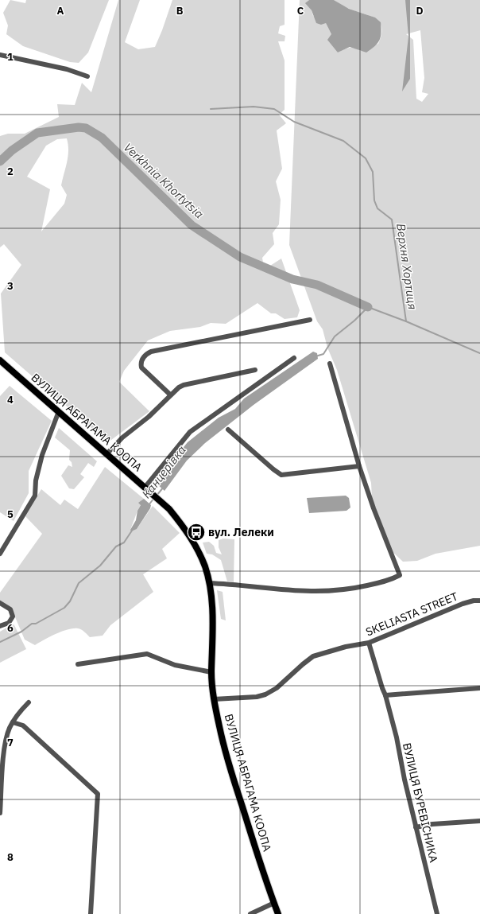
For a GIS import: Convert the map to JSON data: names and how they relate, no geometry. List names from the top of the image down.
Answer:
{
  "streets": {
    "main road": ["ВУЛИЦЯ АБРАГАМА КООПА"],
    "street": ["SKELIASTA STREET", "ВУЛИЦЯ БУРЕВІСНИКА"]
  },
  "crossings": [
    ["ВУЛИЦЯ АБРАГАМА КООПА", "SKELIASTA STREET"],
    ["SKELIASTA STREET", "ВУЛИЦЯ БУРЕВІСНИКА"]
  ],
  "water": ["Verkhnia Khortytsia", "Верхня Хортиця", "Канцерівка"],
  "places": {
    "bus stop": ["вул. Лелеки"]
  },
  "grid": {
    "columns": [
      "A",
      "B",
      "C",
      "D"
    ],
    "rows": [
      "1",
      "2",
      "3",
      "4",
      "5",
      "6",
      "7",
      "8"
    ]
  }
}
